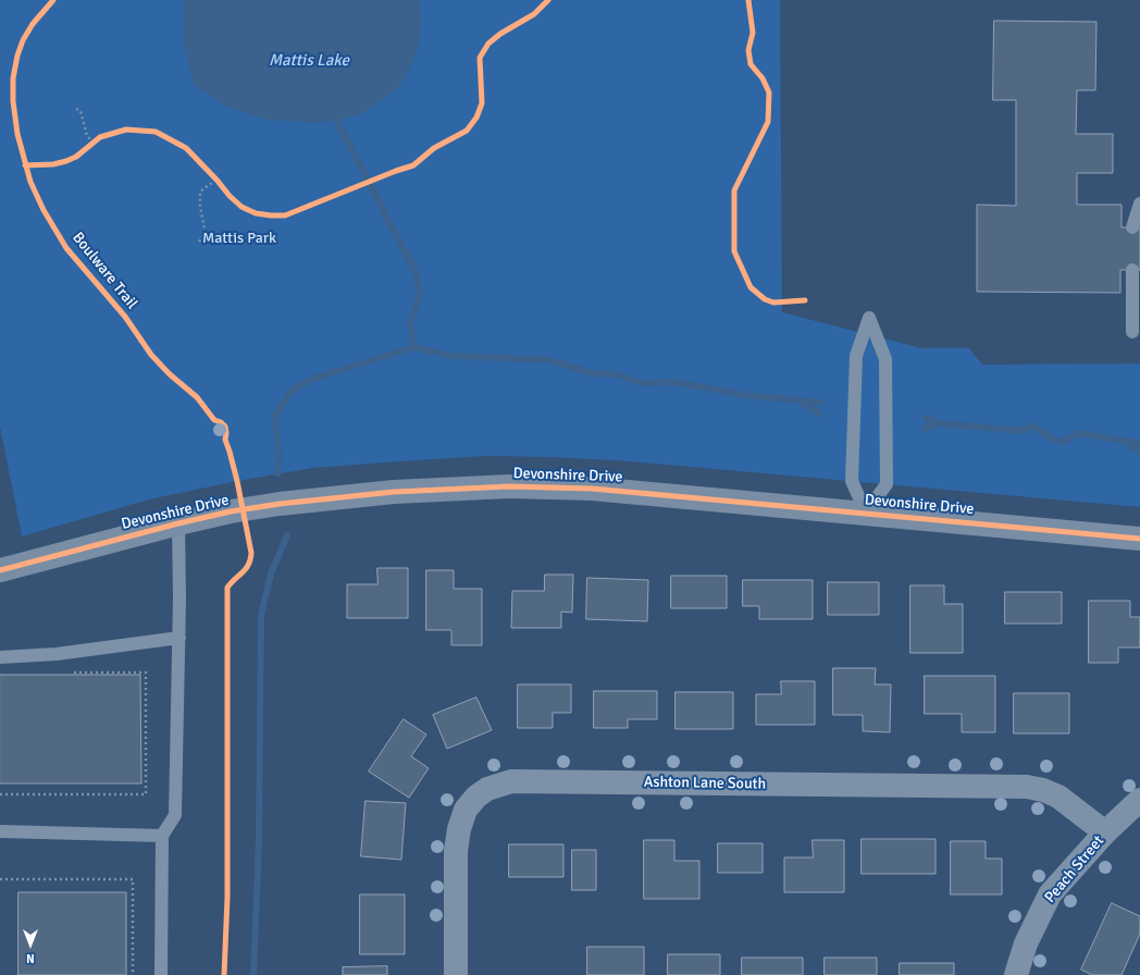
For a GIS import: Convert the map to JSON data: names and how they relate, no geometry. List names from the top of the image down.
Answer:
{
  "streets": {
    "street": ["Devonshire Drive", "Ashton Lane South", "Peach Street"],
    "cycle path": ["Boulware Trail"]
  },
  "crossings": [
    ["Ashton Lane South", "Peach Street"]
  ],
  "water": ["Mattis Lake"],
  "parks": ["Mattis Park"],
  "north": "bottom"
}
